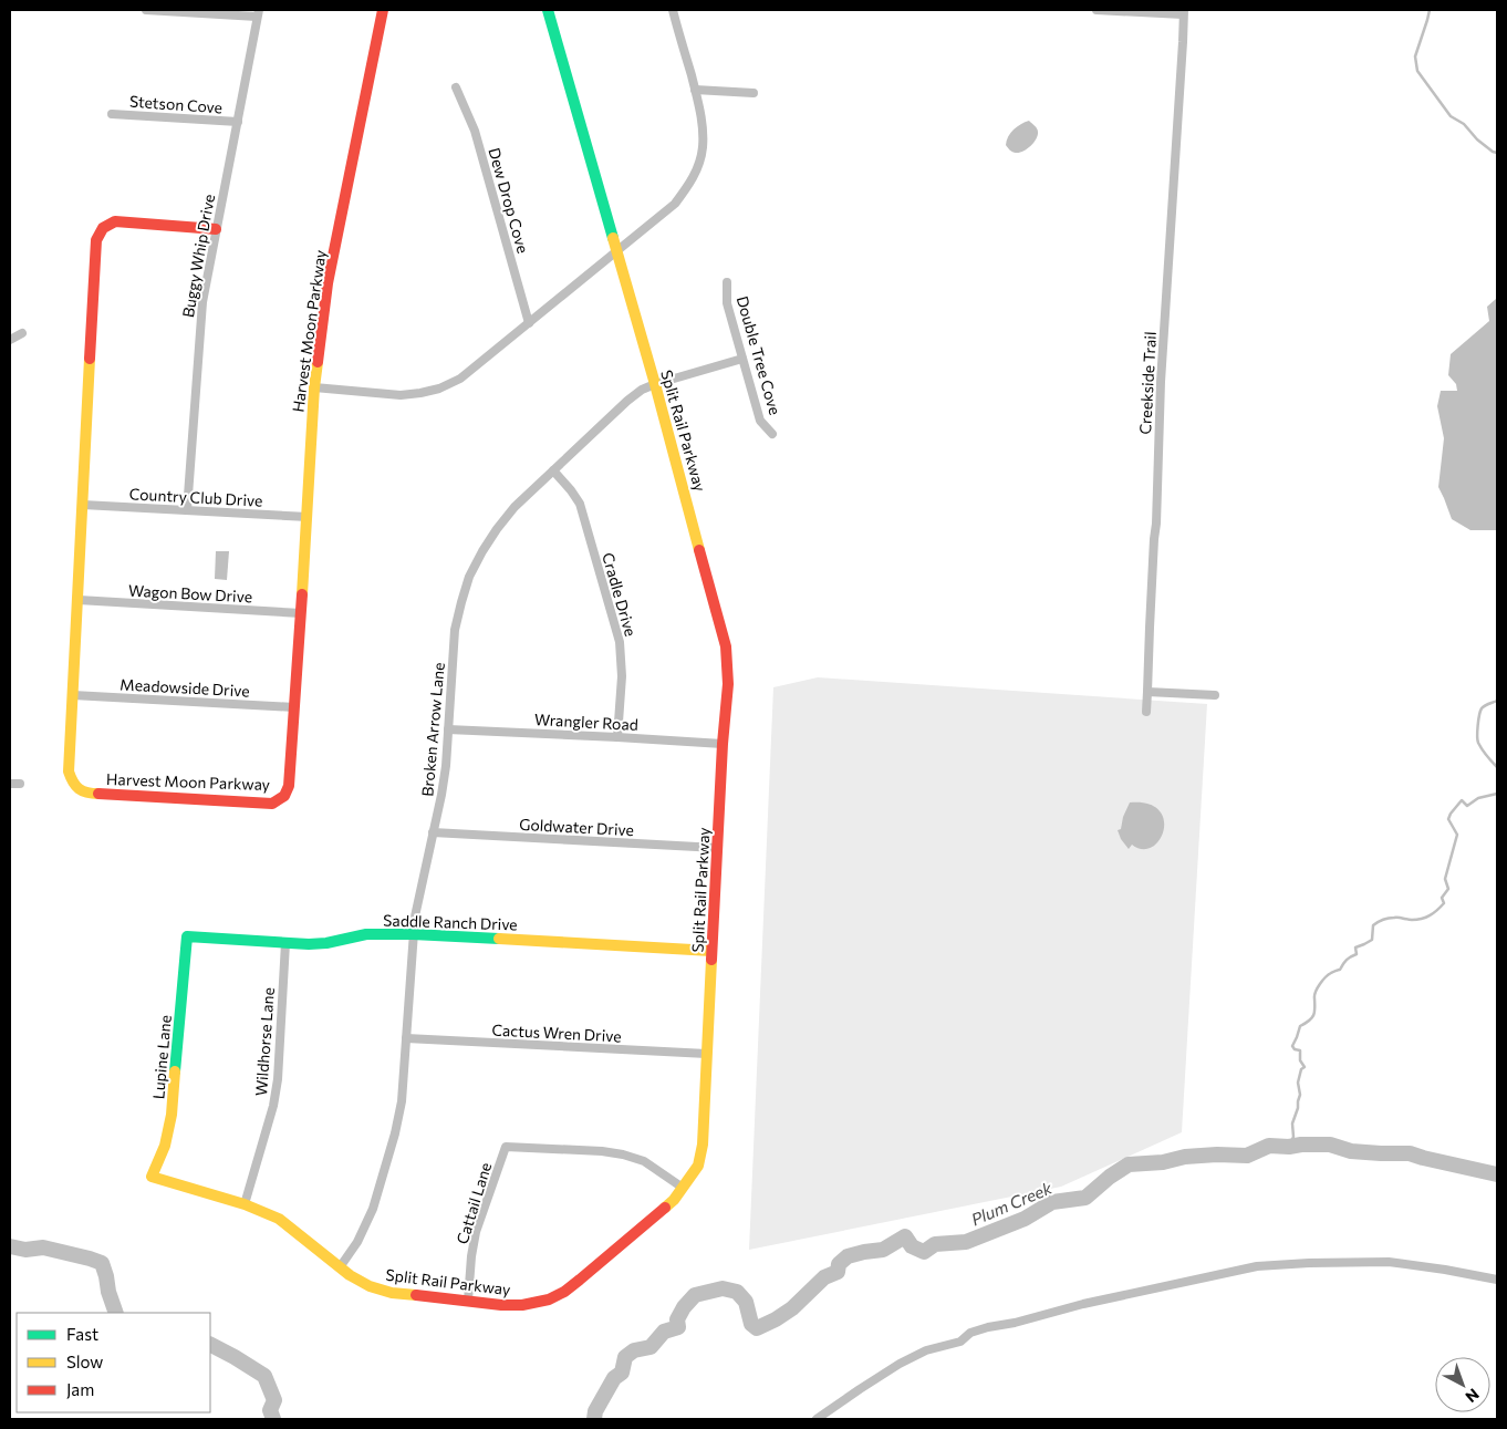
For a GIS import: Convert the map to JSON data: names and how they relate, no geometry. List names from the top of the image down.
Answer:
{
  "streets": {
    "street": [
      "Stetson Cove",
      "Dew Drop Cove",
      "Buggy Whip Drive",
      "Harvest Moon Parkway",
      "Double Tree Cove",
      "Creekside Trail",
      "Split Rail Parkway",
      "Country Club Drive",
      "Wagon Bow Drive",
      "Cradle Drive",
      "Meadowside Drive",
      "Wrangler Road",
      "Broken Arrow Lane",
      "Goldwater Drive",
      "Saddle Ranch Drive",
      "Cactus Wren Drive",
      "Wildhorse Lane",
      "Lupine Lane",
      "Cattail Lane"
    ]
  },
  "crossings": [
    ["Stetson Cove", "Buggy Whip Drive"],
    ["Buggy Whip Drive", "Harvest Moon Parkway"],
    ["Buggy Whip Drive", "Country Club Drive"],
    ["Harvest Moon Parkway", "Country Club Drive"],
    ["Harvest Moon Parkway", "Wagon Bow Drive"],
    ["Harvest Moon Parkway", "Meadowside Drive"],
    ["Double Tree Cove", "Broken Arrow Lane"],
    ["Split Rail Parkway", "Wrangler Road"],
    ["Split Rail Parkway", "Broken Arrow Lane"],
    ["Split Rail Parkway", "Goldwater Drive"],
    ["Split Rail Parkway", "Saddle Ranch Drive"],
    ["Split Rail Parkway", "Cactus Wren Drive"],
    ["Split Rail Parkway", "Wildhorse Lane"],
    ["Split Rail Parkway", "Lupine Lane"],
    ["Split Rail Parkway", "Cattail Lane"],
    ["Cradle Drive", "Wrangler Road"],
    ["Cradle Drive", "Broken Arrow Lane"],
    ["Wrangler Road", "Broken Arrow Lane"],
    ["Broken Arrow Lane", "Goldwater Drive"],
    ["Broken Arrow Lane", "Saddle Ranch Drive"],
    ["Broken Arrow Lane", "Cactus Wren Drive"],
    ["Saddle Ranch Drive", "Wildhorse Lane"],
    ["Saddle Ranch Drive", "Lupine Lane"]
  ],
  "water": ["Plum Creek"],
  "legend": ["Fast", "Slow", "Jam"],
  "north": "bottom right"
}
